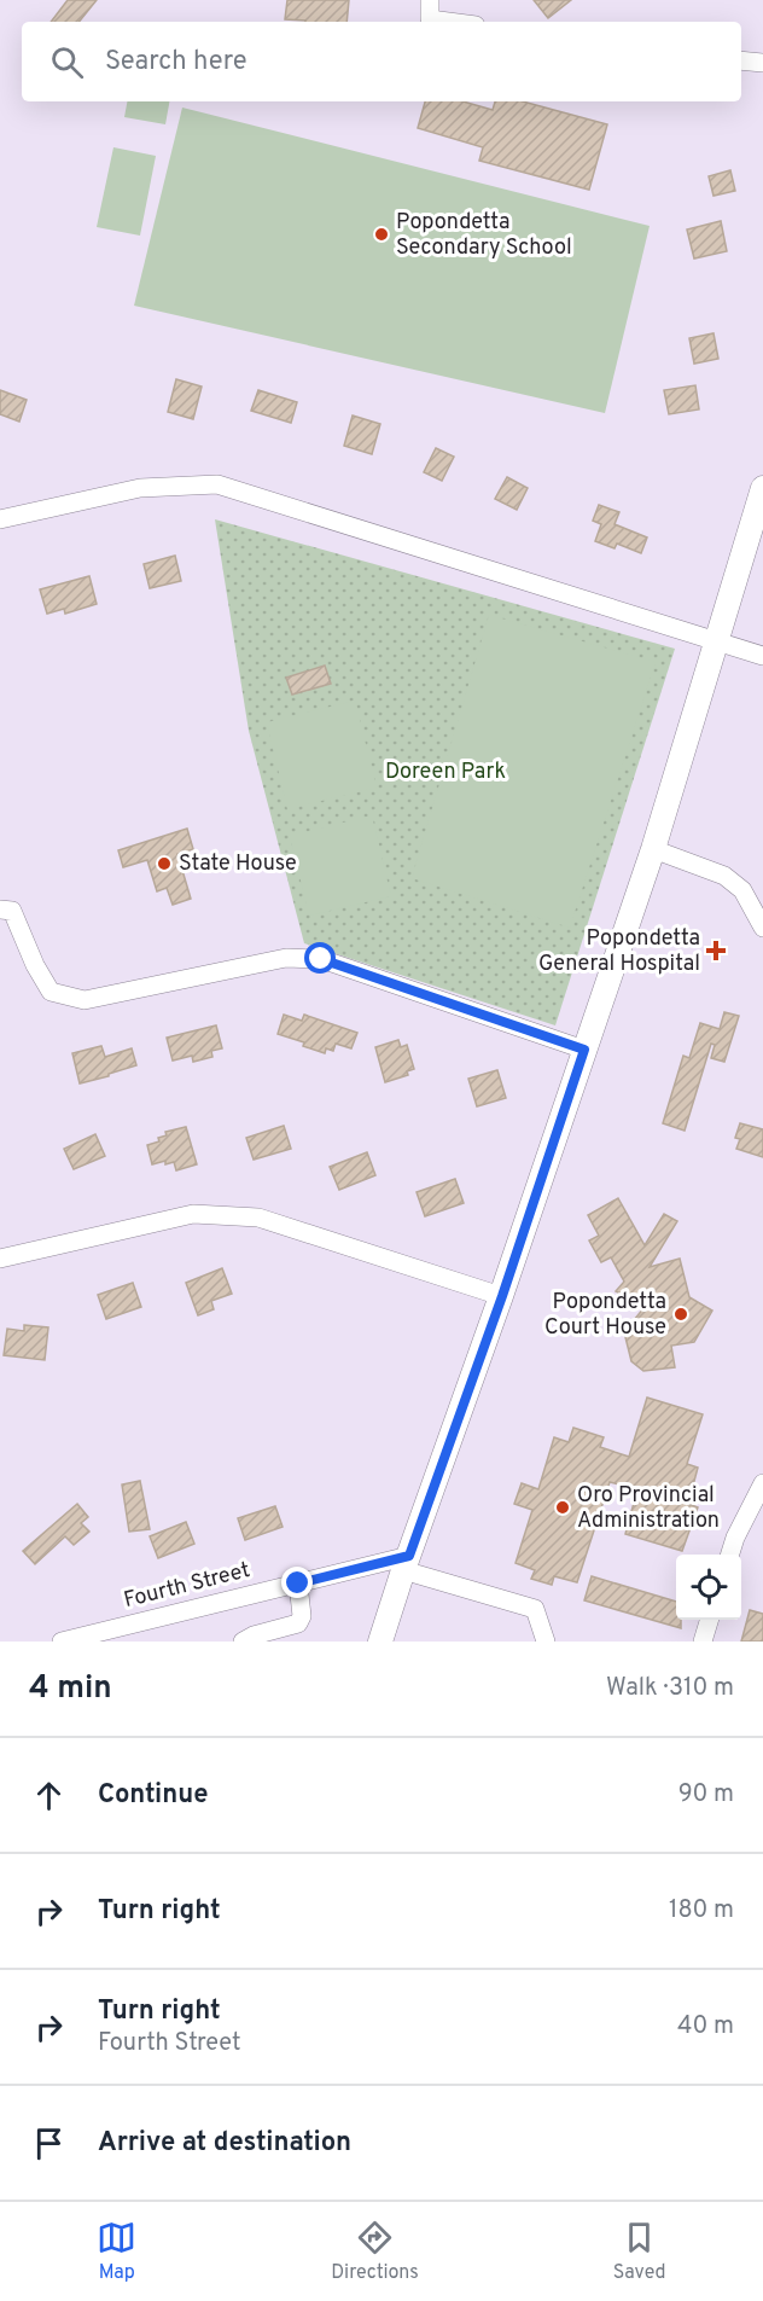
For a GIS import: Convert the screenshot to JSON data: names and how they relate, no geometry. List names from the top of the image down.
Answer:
{
  "streets": {
    "street": ["Fourth Street"]
  },
  "parks": ["Doreen Park"],
  "places": {
    "other": [
      "Popondetta Secondary School",
      "State House",
      "Popondetta Court House",
      "Oro Provincial Administration"
    ],
    "health": ["Popondetta General Hospital"]
  },
  "page": {
    "search": "Search here",
    "heading": ["4 min", "Walk · 310 m"],
    "list": [
      ["Continue", "90 m"],
      ["Turn right", "180 m"],
      ["Turn right", "Fourth Street", "40 m"],
      "Arrive at destination"
    ],
    "nav": ["Map", "Directions", "Saved"]
  }
}
